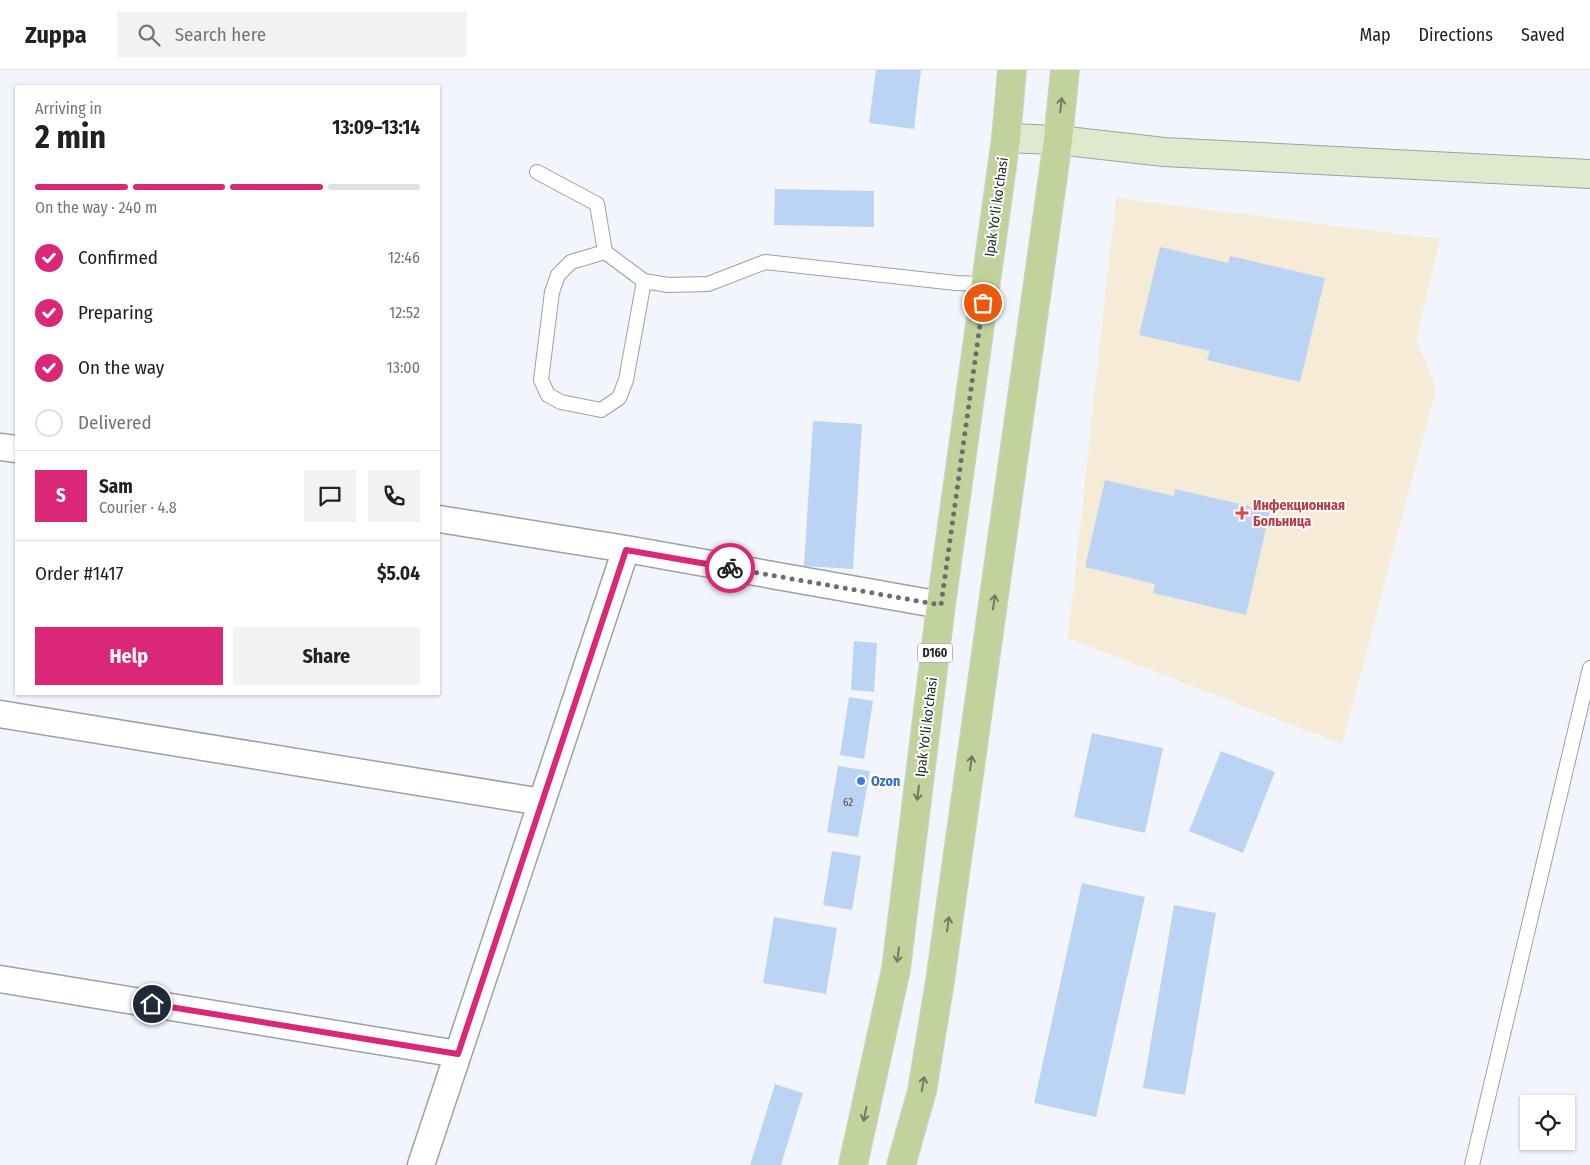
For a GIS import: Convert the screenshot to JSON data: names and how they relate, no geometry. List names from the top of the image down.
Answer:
{
  "streets": {
    "main road": ["Ipak Yo'li ko'chasi", "D160"]
  },
  "places": {
    "health": ["Инфекционная Больница"],
    "other": ["Ozon"]
  },
  "house_numbers": ["62"],
  "page": {
    "header": "Zuppa",
    "search": "Search here",
    "nav": ["Map", "Directions", "Saved"],
    "heading": ["2 min", "Arriving in", "13:09–13:14"],
    "panel": [
      "Sam",
      "Courier · 4.8",
      "Order #1417",
      "$5.04"
    ],
    "bar": "On the way · 240 m",
    "list": [
      ["Confirmed", "12:46"],
      ["Preparing", "12:52"],
      ["On the way", "13:00"],
      "Delivered"
    ],
    "round": "S",
    "buttons": ["Help", "Share"]
  }
}
